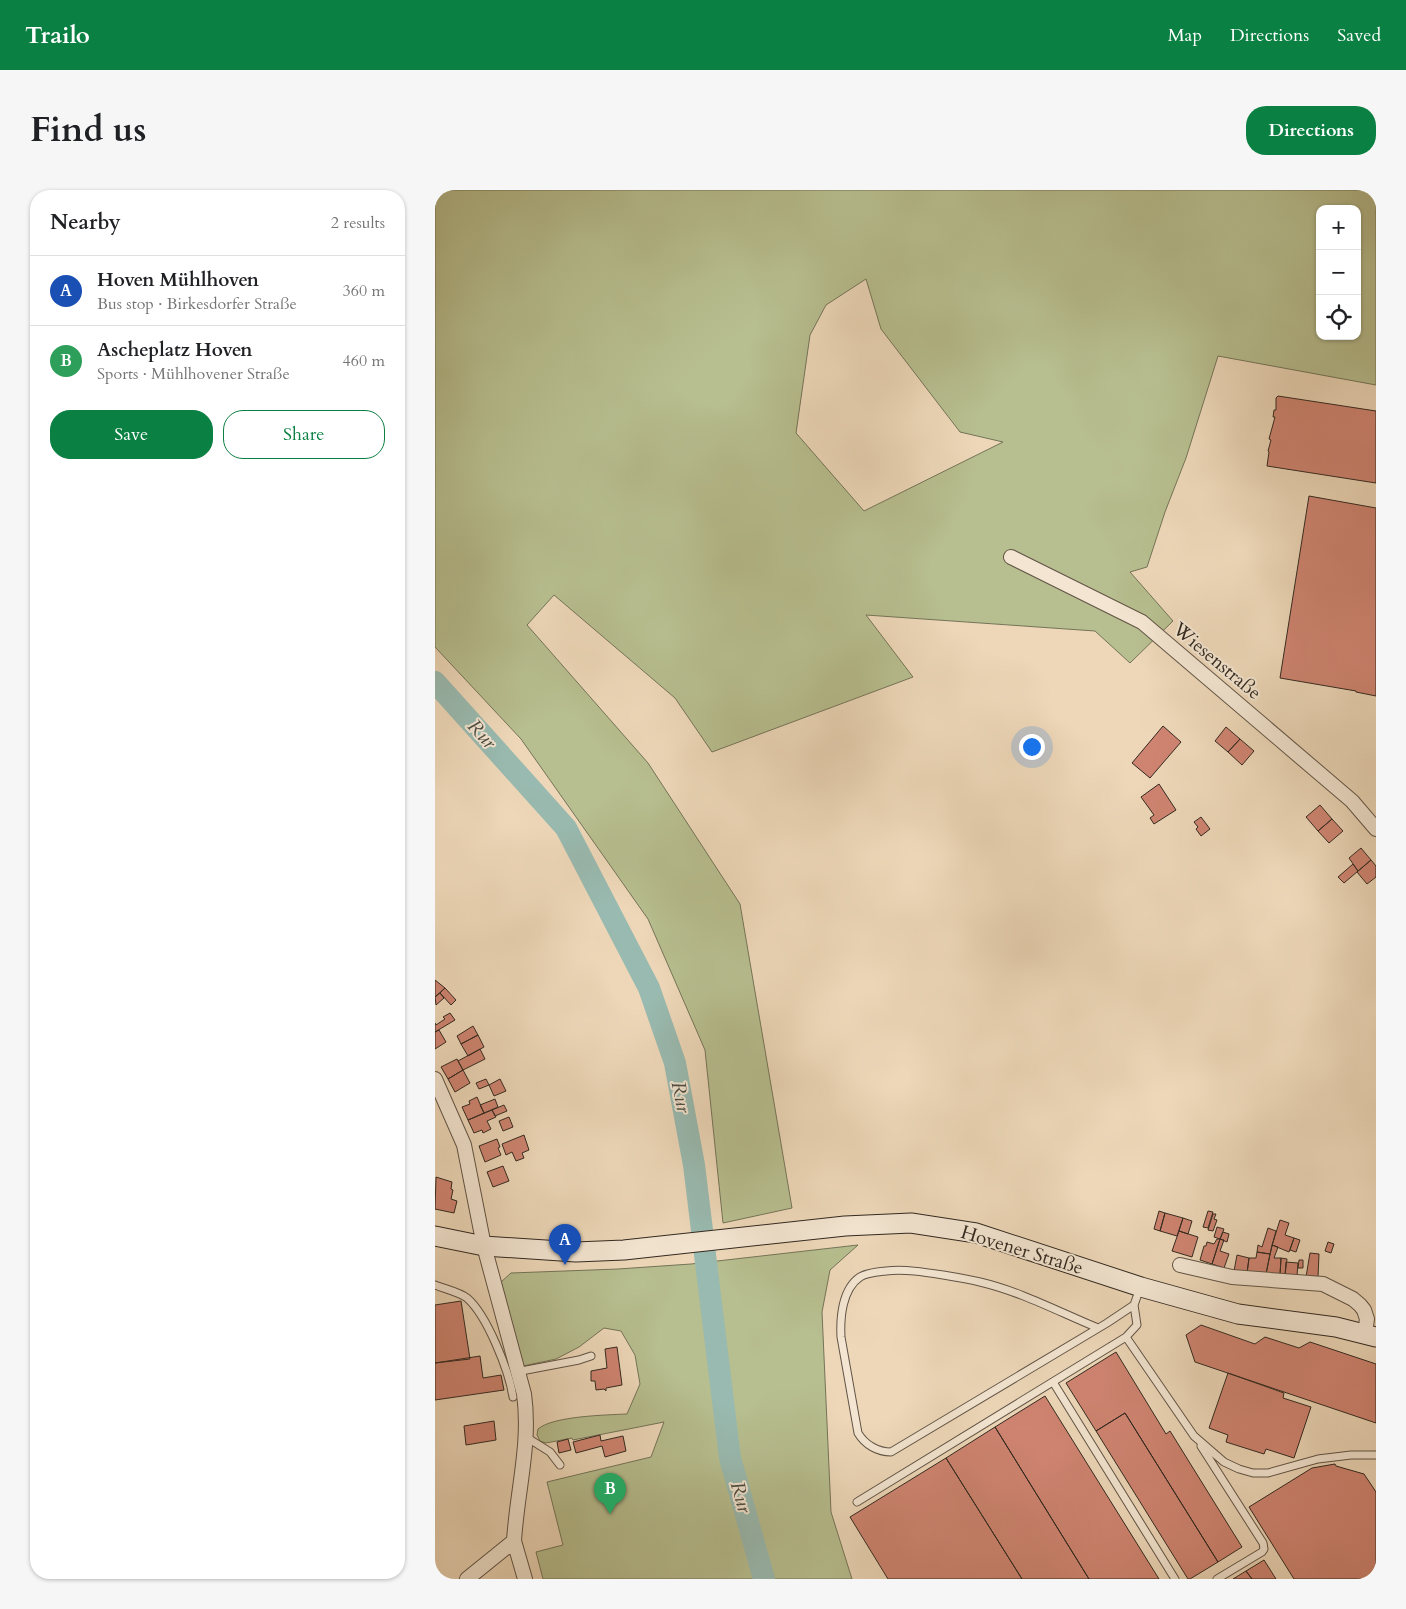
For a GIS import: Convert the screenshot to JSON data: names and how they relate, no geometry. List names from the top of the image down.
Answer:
{
  "streets": {
    "main road": ["Hovener Straße"],
    "street": ["Wiesenstraße"]
  },
  "water": ["Rur"],
  "page": {
    "header": "Trailo",
    "nav": ["Map", "Directions", "Saved"],
    "title": "Find us",
    "buttons": [
      "Directions",
      ["Save", "Share"]
    ],
    "heading": ["Nearby", "2 results"],
    "map_buttons": ["+", "−"],
    "list": [
      {
        "mark": "A",
        "name": "Hoven Mühlhoven",
        "note": "Bus stop · Birkesdorfer Straße",
        "value": "360 m"
      },
      {
        "mark": "B",
        "name": "Ascheplatz Hoven",
        "note": "Sports · Mühlhovener Straße",
        "value": "460 m"
      }
    ],
    "pins": ["A", "B"]
  }
}
